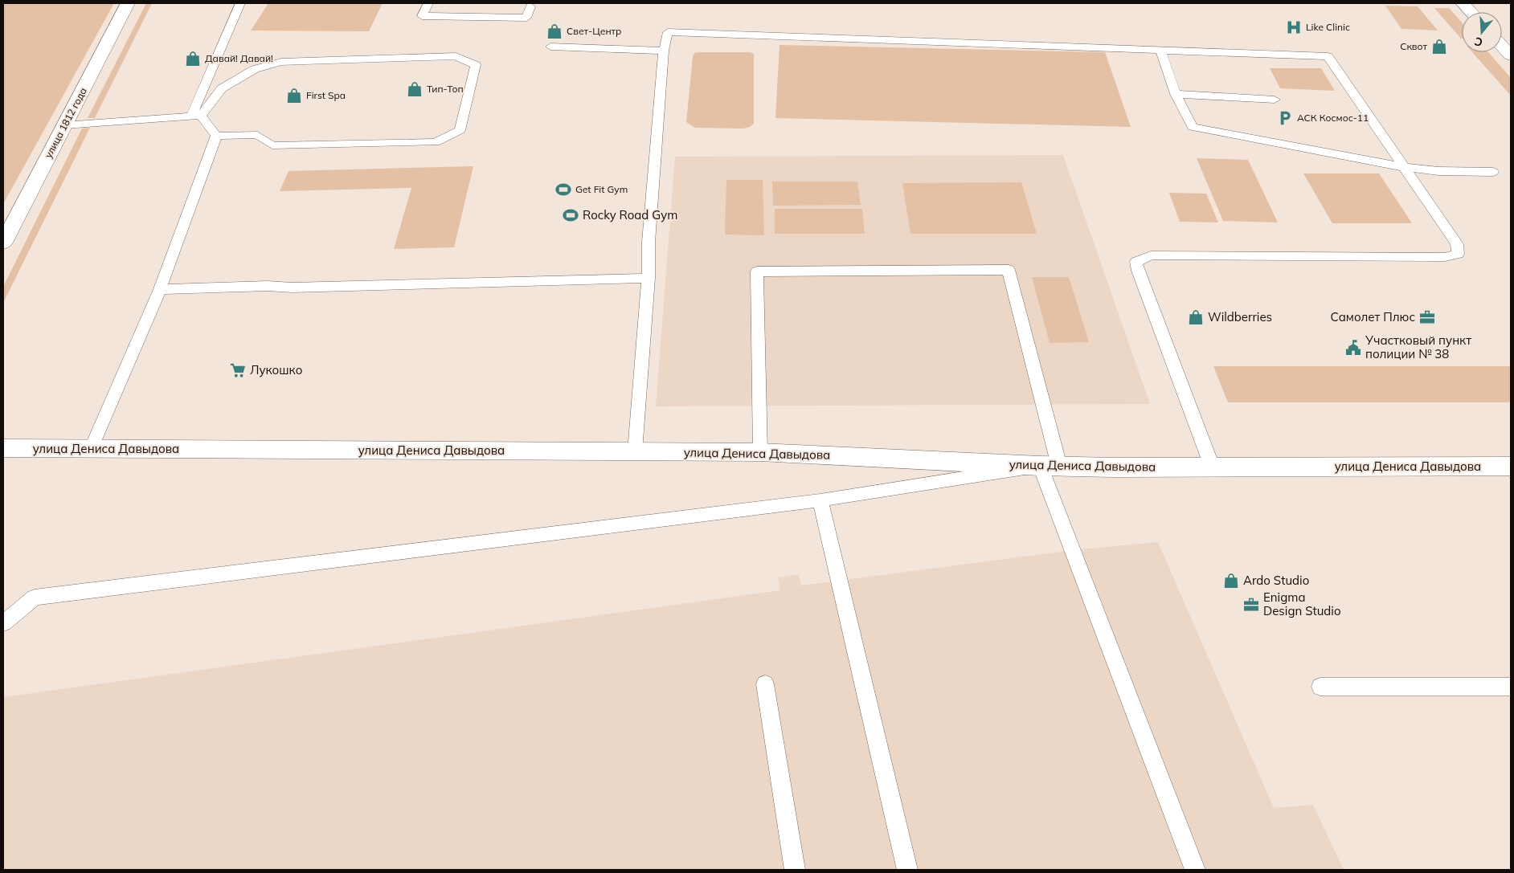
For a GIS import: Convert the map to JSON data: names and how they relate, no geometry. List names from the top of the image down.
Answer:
{
  "streets": {
    "street": ["улица 1812 года", "улица Дениса Давыдова"]
  },
  "places": {
    "hospital": ["Like Clinic"],
    "shop": [
      "Свет-Центр",
      "Сквот",
      "Давай! Давай!",
      "Тип-Топ",
      "First Spa",
      "Wildberries",
      "Ardo Studio"
    ],
    "parking": ["АСК Космос-11"],
    "sports": ["Get Fit Gym", "Rocky Road Gym"],
    "office": ["Самолет Плюс", "Enigma Design Studio"],
    "public building": ["Участковый пункт полиции № 38"],
    "supermarket": ["Лукошко"]
  },
  "north": "bottom"
}
